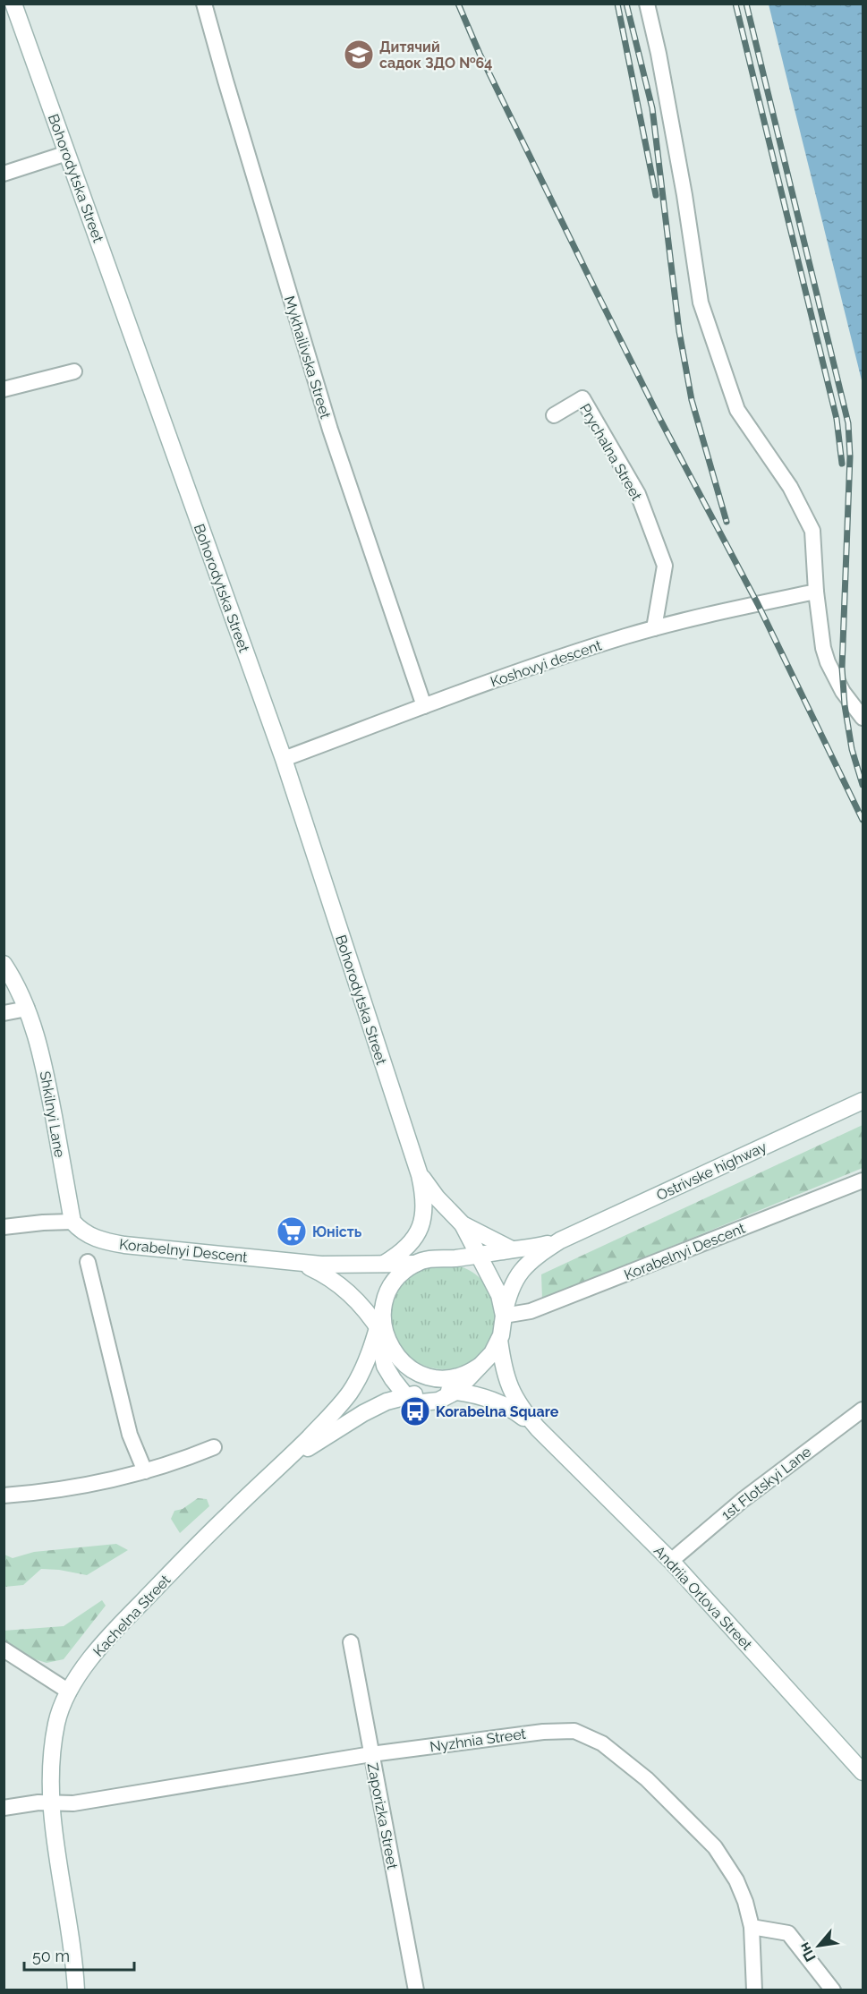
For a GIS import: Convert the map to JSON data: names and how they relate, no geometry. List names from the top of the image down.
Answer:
{
  "streets": {
    "street": [
      "Bohorodytska Street",
      "Mykhailivska Street",
      "Prychalna Street",
      "Koshovyi descent",
      "Shkilnyi Lane",
      "Ostrivske highway",
      "Korabelnyi Descent",
      "1st Flotskyi Lane",
      "Andriia Orlova Street",
      "Kachelna Street",
      "Nyzhnia Street",
      "Zaporizka Street"
    ]
  },
  "crossings": [
    ["Bohorodytska Street", "Koshovyi descent"],
    ["Bohorodytska Street", "Ostrivske highway"],
    ["Bohorodytska Street", "Korabelnyi Descent"],
    ["Bohorodytska Street", "Andriia Orlova Street"],
    ["Bohorodytska Street", "Kachelna Street"],
    ["Mykhailivska Street", "Koshovyi descent"],
    ["Prychalna Street", "Koshovyi descent"],
    ["Shkilnyi Lane", "Korabelnyi Descent"],
    ["Ostrivske highway", "Korabelnyi Descent"],
    ["Ostrivske highway", "Andriia Orlova Street"],
    ["Ostrivske highway", "Kachelna Street"],
    ["Korabelnyi Descent", "Andriia Orlova Street"],
    ["Korabelnyi Descent", "Kachelna Street"],
    ["1st Flotskyi Lane", "Andriia Orlova Street"],
    ["Andriia Orlova Street", "Kachelna Street"],
    ["Kachelna Street", "Nyzhnia Street"],
    ["Nyzhnia Street", "Zaporizka Street"]
  ],
  "places": {
    "school or university": ["Дитячий садок ЗДО №64"],
    "supermarket": ["Юність"],
    "bus stop": ["Korabelna Square"]
  },
  "scale_bar": "50 m",
  "north": "bottom left"
}
